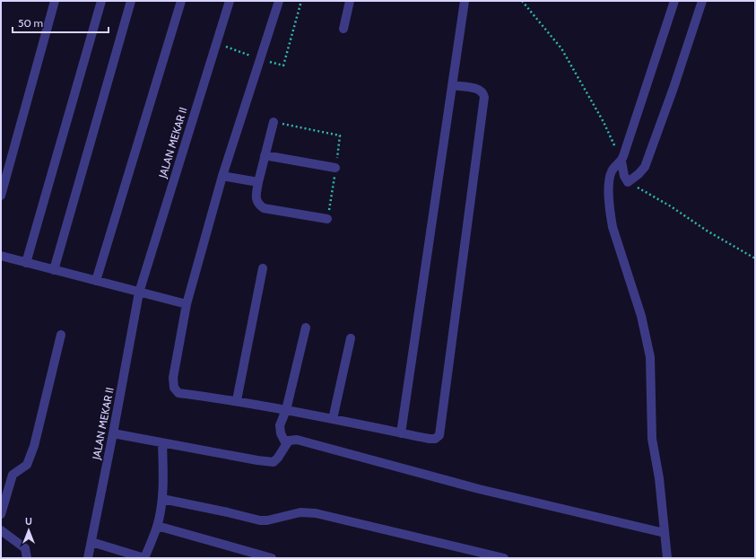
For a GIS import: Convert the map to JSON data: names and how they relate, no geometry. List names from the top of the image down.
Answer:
{
  "streets": {
    "street": ["JALAN MEKAR II"]
  },
  "scale_bar": "50 m",
  "north": "top"
}
